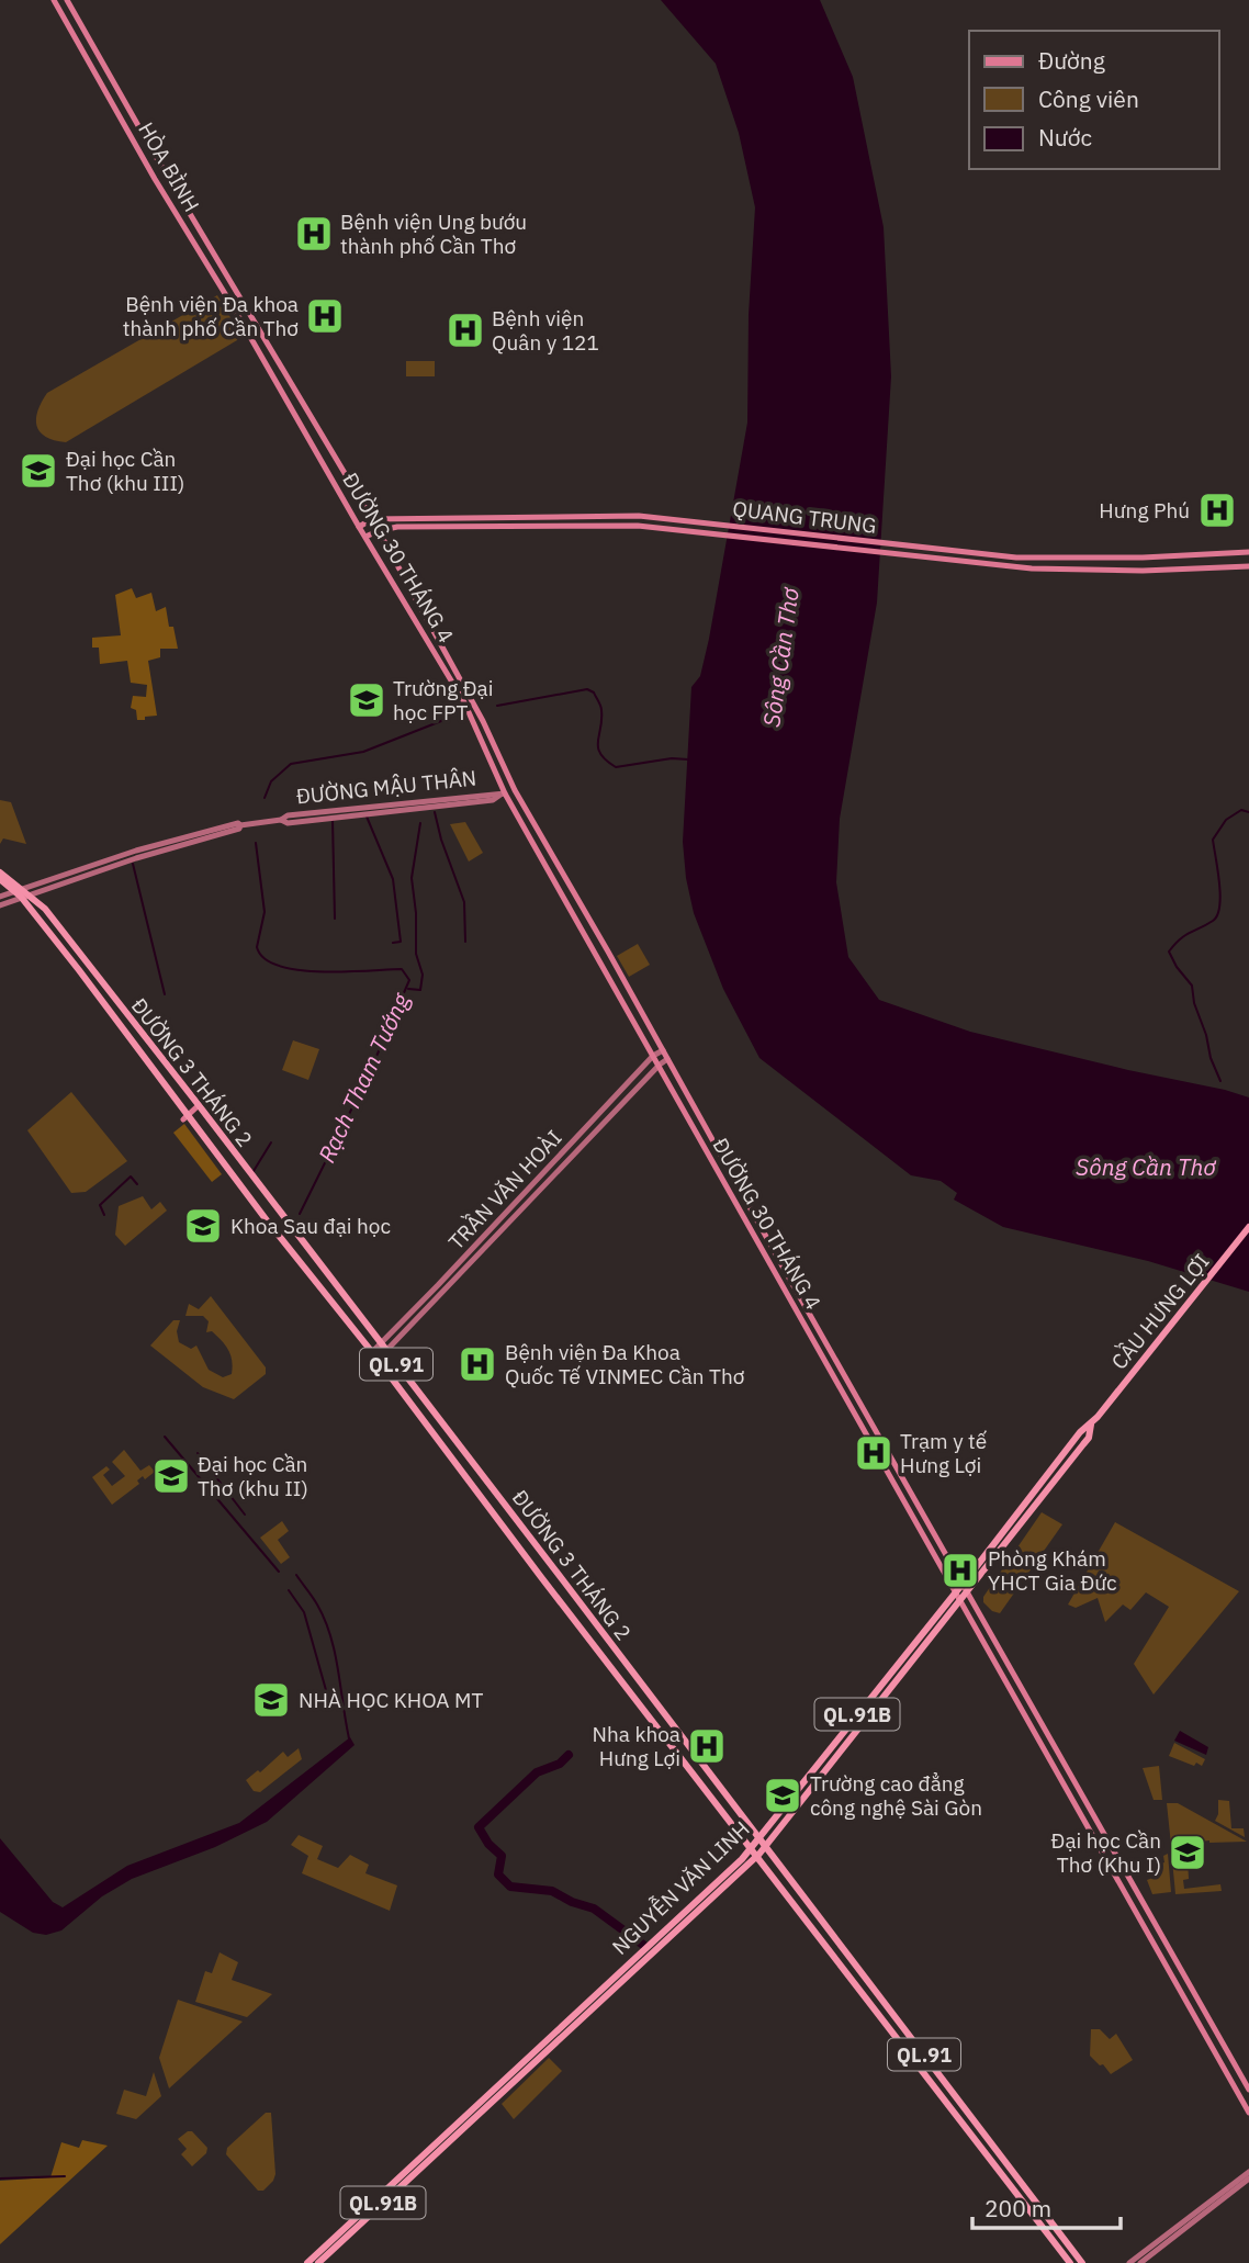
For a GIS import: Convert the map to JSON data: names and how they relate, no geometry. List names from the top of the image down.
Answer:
{
  "streets": {
    "highway": [
      "ĐƯỜNG 3 THÁNG 2",
      "CẦU HƯNG LỢI",
      "QL.91",
      "QL.91B",
      "NGUYỄN VĂN LINH"
    ],
    "main road": [
      "HÒA BÌNH",
      "QUANG TRUNG",
      "ĐƯỜNG 30 THÁNG 4",
      "ĐƯỜNG MẬU THÂN",
      "TRẦN VĂN HOÀI"
    ]
  },
  "crossings": [
    ["HÒA BÌNH", "ĐƯỜNG 30 THÁNG 4"],
    ["QUANG TRUNG", "ĐƯỜNG 30 THÁNG 4"],
    ["ĐƯỜNG 30 THÁNG 4", "ĐƯỜNG MẬU THÂN"],
    ["ĐƯỜNG 30 THÁNG 4", "TRẦN VĂN HOÀI"],
    ["ĐƯỜNG 30 THÁNG 4", "NGUYỄN VĂN LINH"],
    ["ĐƯỜNG MẬU THÂN", "ĐƯỜNG 3 THÁNG 2"],
    ["ĐƯỜNG MẬU THÂN", "QL.91"],
    ["ĐƯỜNG 3 THÁNG 2", "TRẦN VĂN HOÀI"],
    ["ĐƯỜNG 3 THÁNG 2", "QL.91"],
    ["ĐƯỜNG 3 THÁNG 2", "NGUYỄN VĂN LINH"],
    ["CẦU HƯNG LỢI", "NGUYỄN VĂN LINH"]
  ],
  "water": ["Sông Cần Thơ", "Rạch Tham Tướng"],
  "places": {
    "hospital": [
      "Bệnh viện Ung bướu thành phố Cần Thơ",
      "Bệnh viện Đa khoa thành phố Cần Thơ",
      "Bệnh viện Quân y 121",
      "Hưng Phú",
      "Bệnh viện Đa Khoa Quốc Tế VINMEC Cần Thơ",
      "Trạm y tế Hưng Lợi",
      "Phòng Khám YHCT Gia Đức",
      "Nha khoa Hưng Lợi"
    ],
    "school or university": [
      "Đại học Cần Thơ (khu III)",
      "Trường Đại học FPT",
      "Khoa Sau đại học",
      "Đại học Cần Thơ (khu II)",
      "NHÀ HỌC KHOA MT",
      "Trường cao đẳng công nghệ Sài Gòn",
      "Đại học Cần Thơ (Khu I)"
    ]
  },
  "legend": ["Đường", "Công viên", "Nước"],
  "scale_bar": "200 m"
}
